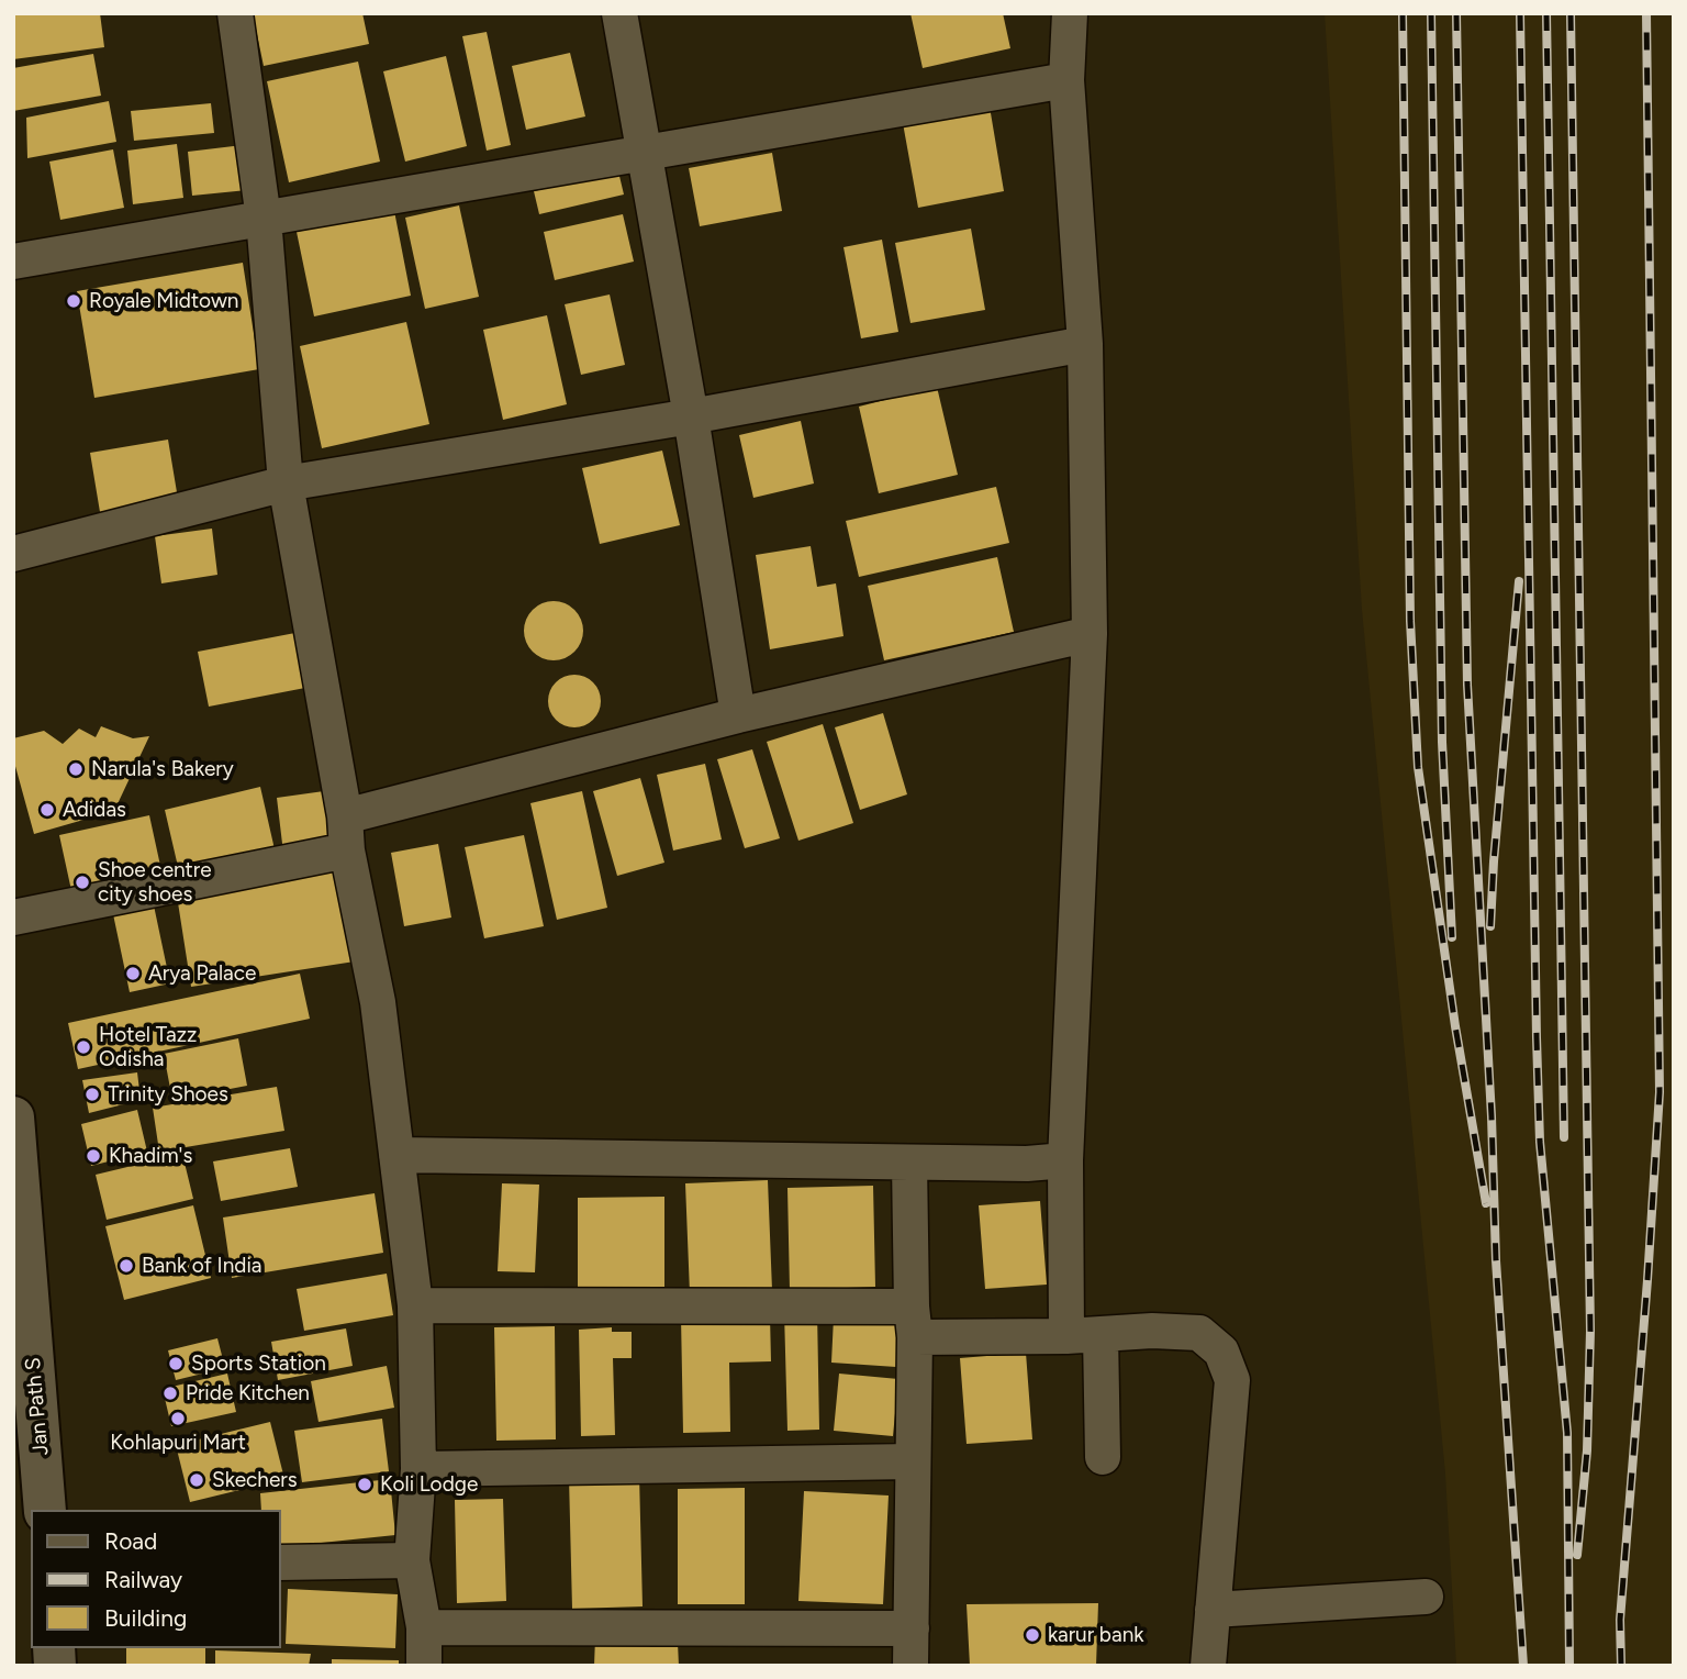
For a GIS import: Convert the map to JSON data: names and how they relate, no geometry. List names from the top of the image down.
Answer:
{
  "streets": {
    "main road": ["Jan Path S"]
  },
  "places": [
    "Royale Midtown",
    "Narula's Bakery",
    "Adidas",
    "Shoe centre city shoes",
    "Arya Palace",
    "Hotel Tazz Odisha",
    "Trinity Shoes",
    "Khadim's",
    "Bank of India",
    "Sports Station",
    "Pride Kitchen",
    "Kohlapuri Mart",
    "Skechers",
    "Koli Lodge",
    "karur bank"
  ],
  "legend": ["Road", "Railway", "Building"]
}
